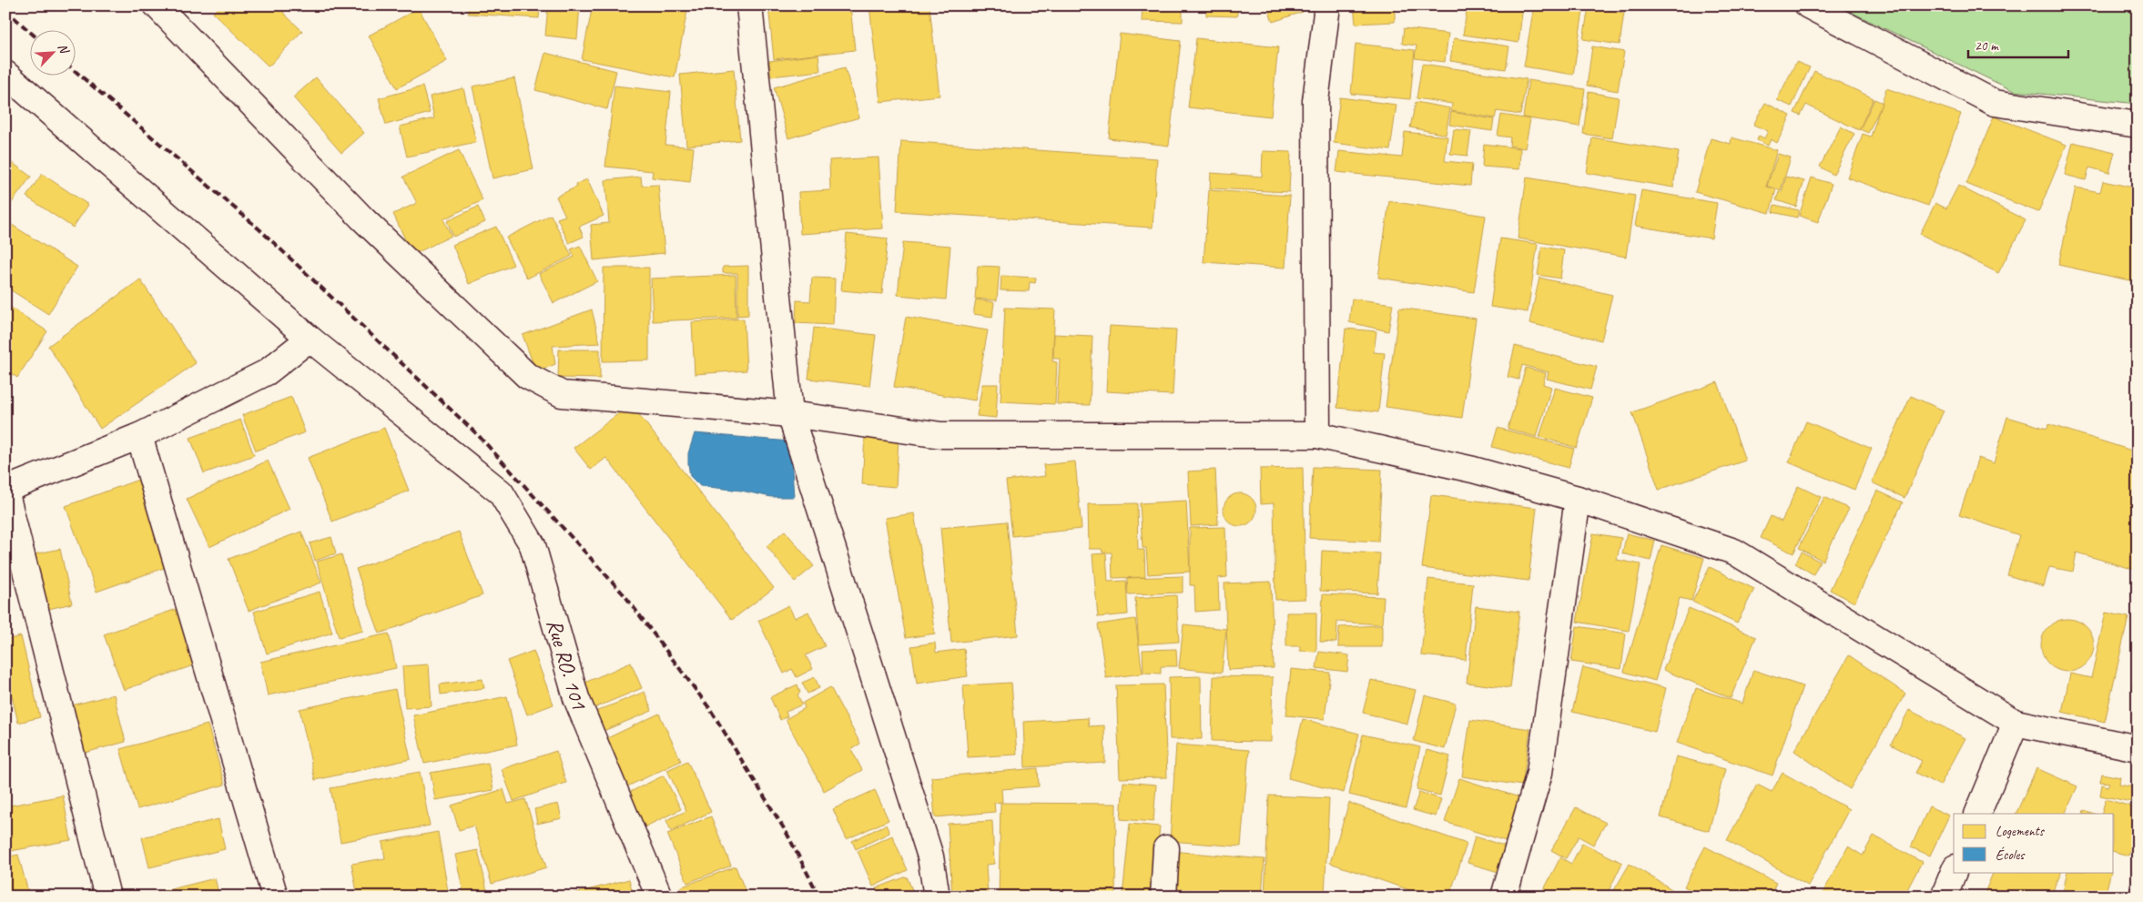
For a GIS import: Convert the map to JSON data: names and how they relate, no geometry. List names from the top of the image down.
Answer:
{
  "streets": {
    "street": ["Rue RO. 101"]
  },
  "legend": ["Logements", "Écoles"],
  "scale_bar": "20 m",
  "north": "top right"
}
